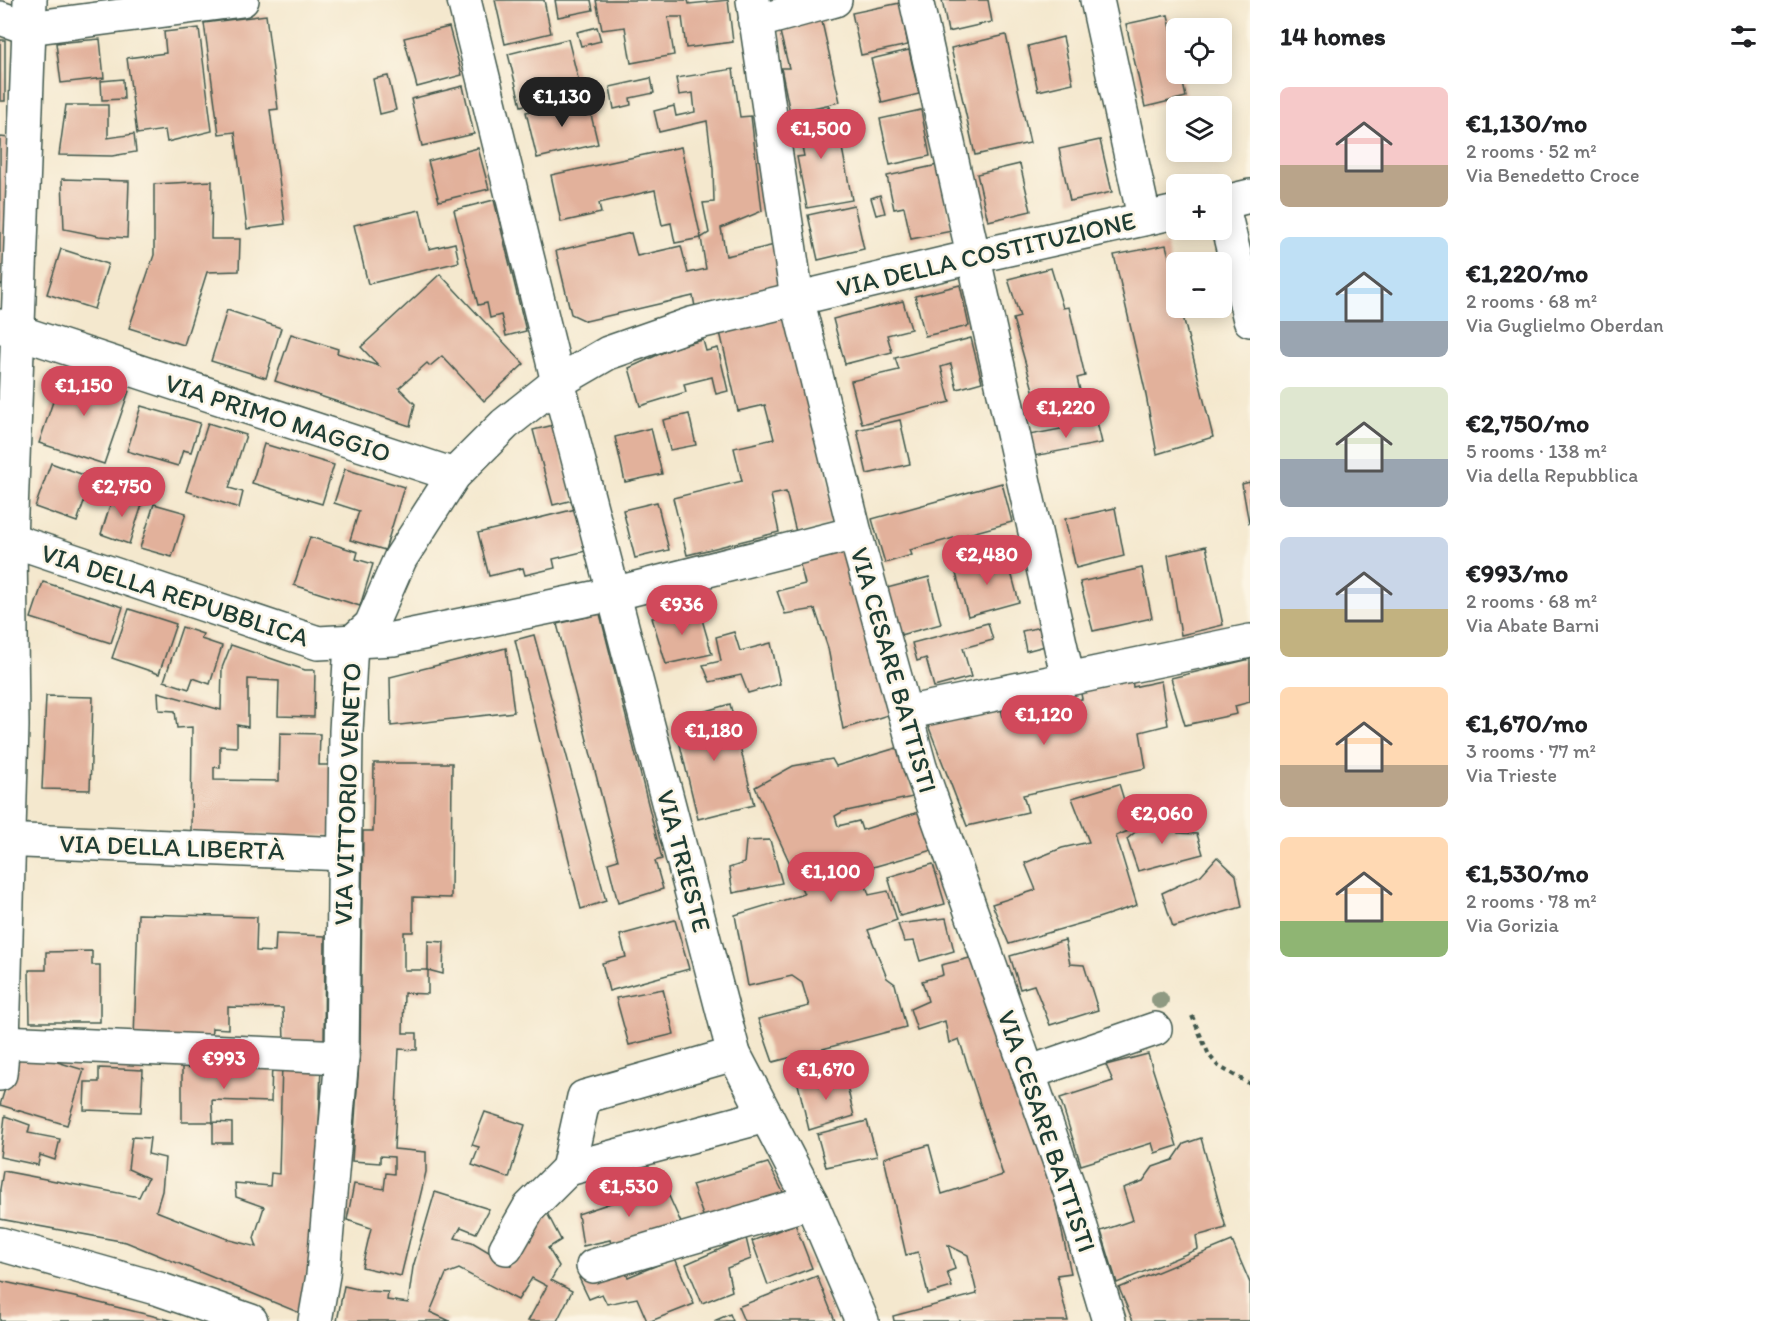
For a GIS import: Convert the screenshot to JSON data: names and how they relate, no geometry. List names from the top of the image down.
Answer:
{
  "streets": {
    "street": [
      "VIA DELLA COSTITUZIONE",
      "VIA PRIMO MAGGIO",
      "VIA DELLA REPUBBLICA",
      "VIA CESARE BATTISTI",
      "VIA VITTORIO VENETO",
      "VIA DELLA LIBERTÀ",
      "VIA TRIESTE"
    ]
  },
  "crossings": [
    ["VIA DELLA COSTITUZIONE", "VIA CESARE BATTISTI"],
    ["VIA DELLA COSTITUZIONE", "VIA VITTORIO VENETO"],
    ["VIA PRIMO MAGGIO", "VIA VITTORIO VENETO"],
    ["VIA DELLA REPUBBLICA", "VIA CESARE BATTISTI"],
    ["VIA DELLA REPUBBLICA", "VIA VITTORIO VENETO"],
    ["VIA DELLA REPUBBLICA", "VIA TRIESTE"],
    ["VIA CESARE BATTISTI", "VIA VITTORIO VENETO"],
    ["VIA VITTORIO VENETO", "VIA DELLA LIBERTÀ"],
    ["VIA VITTORIO VENETO", "VIA TRIESTE"]
  ],
  "page": {
    "heading": "14 homes",
    "map_buttons": ["+", "−"],
    "list": [
      {
        "name": "€1,130/mo",
        "note": "2 rooms · 52 m² · Via Benedetto Croce"
      },
      {
        "name": "€1,220/mo",
        "note": "2 rooms · 68 m² · Via Guglielmo Oberdan"
      },
      {
        "name": "€2,750/mo",
        "note": "5 rooms · 138 m² · Via della Repubblica"
      },
      {
        "name": "€993/mo",
        "note": "2 rooms · 68 m² · Via Abate Barni"
      },
      {
        "name": "€1,670/mo",
        "note": "3 rooms · 77 m² · Via Trieste"
      },
      {
        "name": "€1,530/mo",
        "note": "2 rooms · 78 m² · Via Gorizia"
      }
    ],
    "price": [
      "€1,130",
      "€1,500",
      "€1,150",
      "€1,220",
      "€2,750",
      "€2,480",
      "€936",
      "€1,120",
      "€1,180",
      "€2,060",
      "€1,100",
      "€993",
      "€1,670",
      "€1,530"
    ]
  }
}
